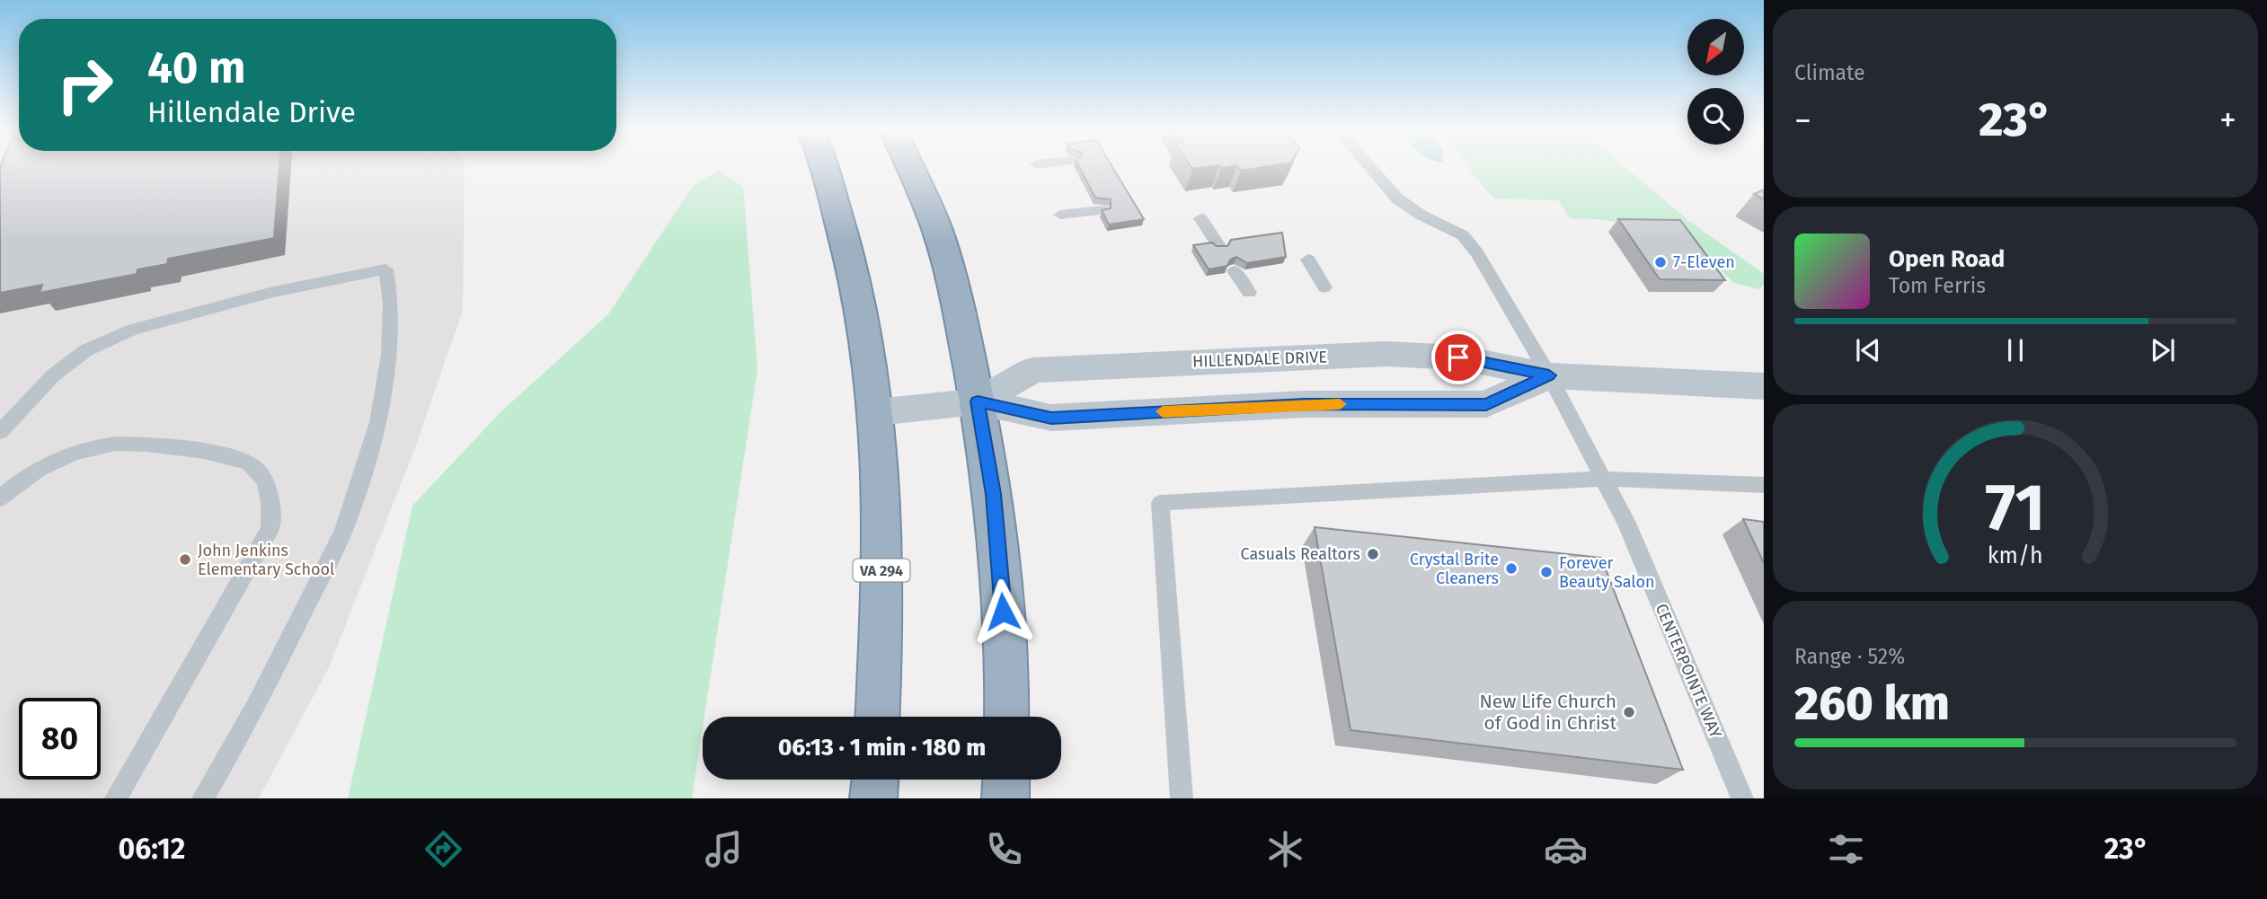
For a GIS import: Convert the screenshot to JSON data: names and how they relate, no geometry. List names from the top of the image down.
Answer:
{
  "streets": {
    "highway": ["VA 294"],
    "main road": ["HILLENDALE DRIVE"],
    "lane": ["CENTERPOINTE WAY"]
  },
  "crossings": [
    ["HILLENDALE DRIVE", "VA 294"],
    ["HILLENDALE DRIVE", "CENTERPOINTE WAY"]
  ],
  "places": [
    "7-Eleven",
    "Casuals Realtors",
    "John Jenkins Elementary School",
    "Crystal Brite Cleaners",
    "Forever Beauty Salon",
    "New Life Church of God in Christ"
  ],
  "north": "bottom left",
  "page": {
    "tile": [
      "Climate",
      ["Range · 52%", "260 km"]
    ],
    "turn": ["40 m", "Hillendale Drive"],
    "heat": ["−", "23°", "+"],
    "song": ["Open Road", "Tom Ferris"],
    "limit": "80",
    "trip": "06:13 · 1 min · 180 m",
    "tabs": ["06:12", "23°"],
    "gauge": ["71", "km/h"]
  }
}
